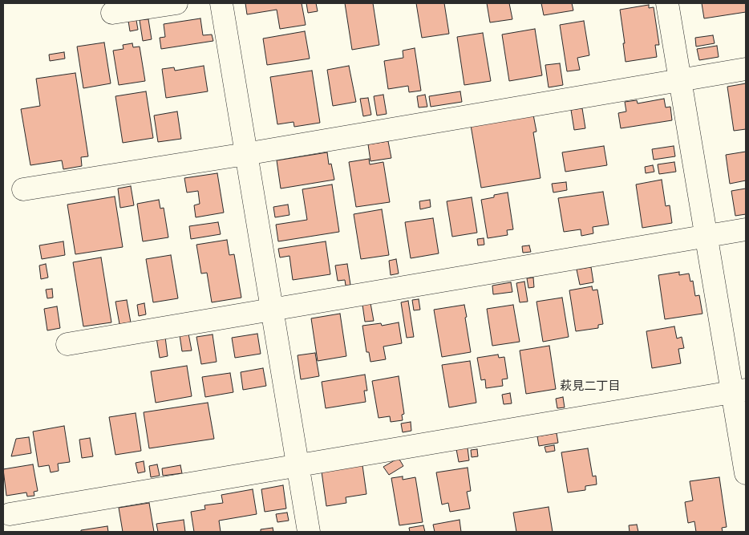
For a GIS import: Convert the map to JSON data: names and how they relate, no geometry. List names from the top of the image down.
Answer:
{
  "districts": ["萩見二丁目"]
}
